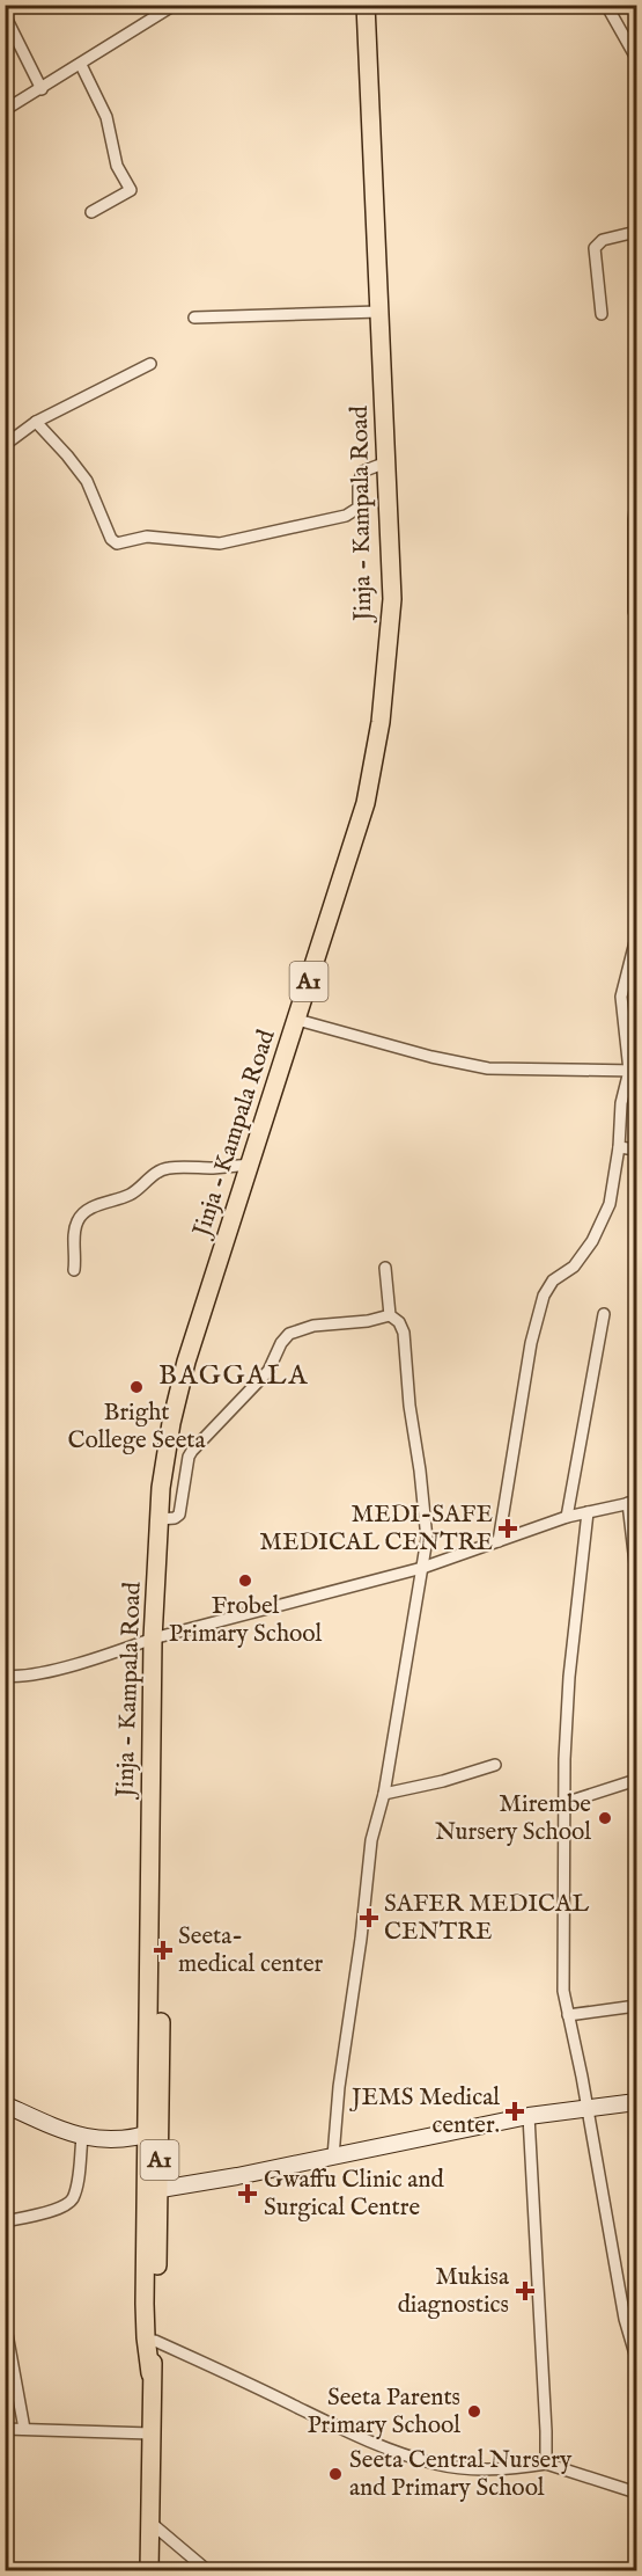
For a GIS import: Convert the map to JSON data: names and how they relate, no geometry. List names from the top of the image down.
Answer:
{
  "streets": {
    "highway": ["Jinja - Kampala Road", "A1"]
  },
  "districts": ["BAGGALA"],
  "places": {
    "other": [
      "Bright College Seeta",
      "Frobel Primary School",
      "Mirembe Nursery School",
      "Seeta Parents Primary School",
      "Seeta Central Nursery and Primary School"
    ],
    "health": [
      "MEDI-SAFE MEDICAL CENTRE",
      "SAFER MEDICAL CENTRE",
      "Seeta- medical center",
      "JEMS Medical center.",
      "Gwaffu Clinic and Surgical Centre",
      "Mukisa diagnostics"
    ]
  }
}
